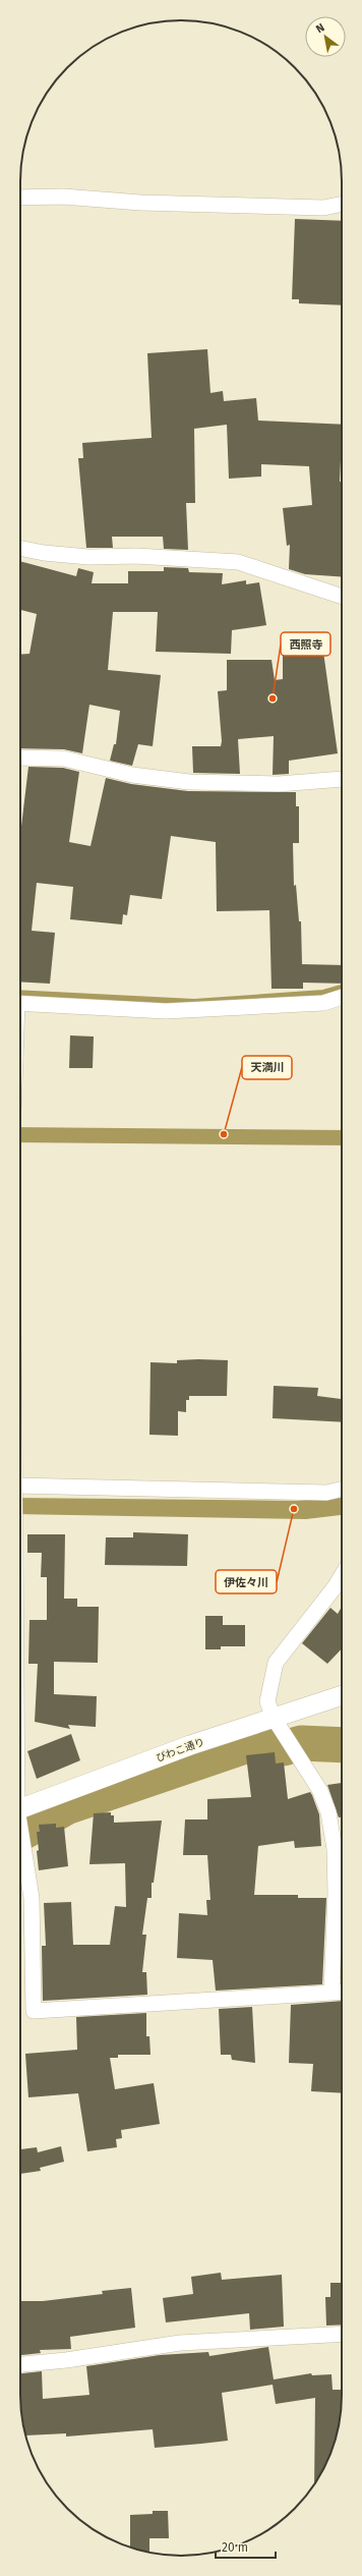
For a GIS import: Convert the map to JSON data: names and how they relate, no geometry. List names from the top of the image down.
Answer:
{
  "streets": {
    "street": ["びわこ通り"]
  },
  "places": ["西照寺", "天満川", "伊佐々川"],
  "scale_bar": "20 m",
  "north": "top left"
}
